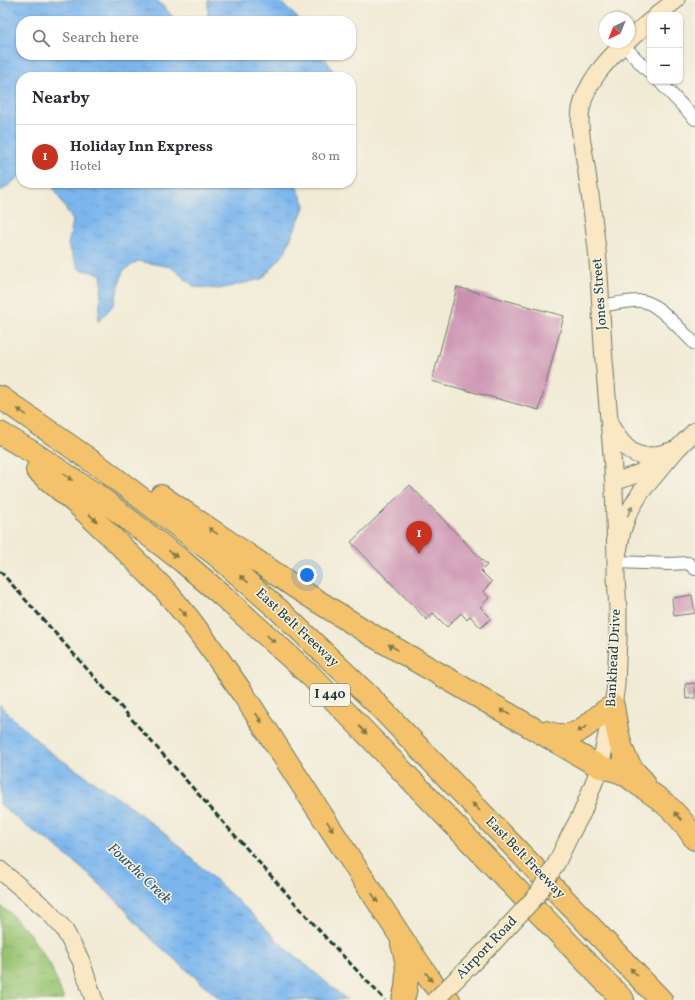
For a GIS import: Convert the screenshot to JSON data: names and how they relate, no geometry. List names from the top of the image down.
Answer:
{
  "streets": {
    "highway": ["East Belt Freeway", "I 440"],
    "main road": ["Jones Street", "Bankhead Drive", "Airport Road"]
  },
  "crossings": [
    ["Jones Street", "Bankhead Drive"],
    ["Bankhead Drive", "Airport Road"]
  ],
  "water": ["Fourche Creek"],
  "north": "bottom left",
  "page": {
    "map_buttons": ["+", "−"],
    "search": "Search here",
    "heading": "Nearby",
    "list": [
      {
        "mark": "1",
        "name": "Holiday Inn Express",
        "note": "Hotel",
        "value": "80 m"
      }
    ],
    "pins": "1"
  }
}
